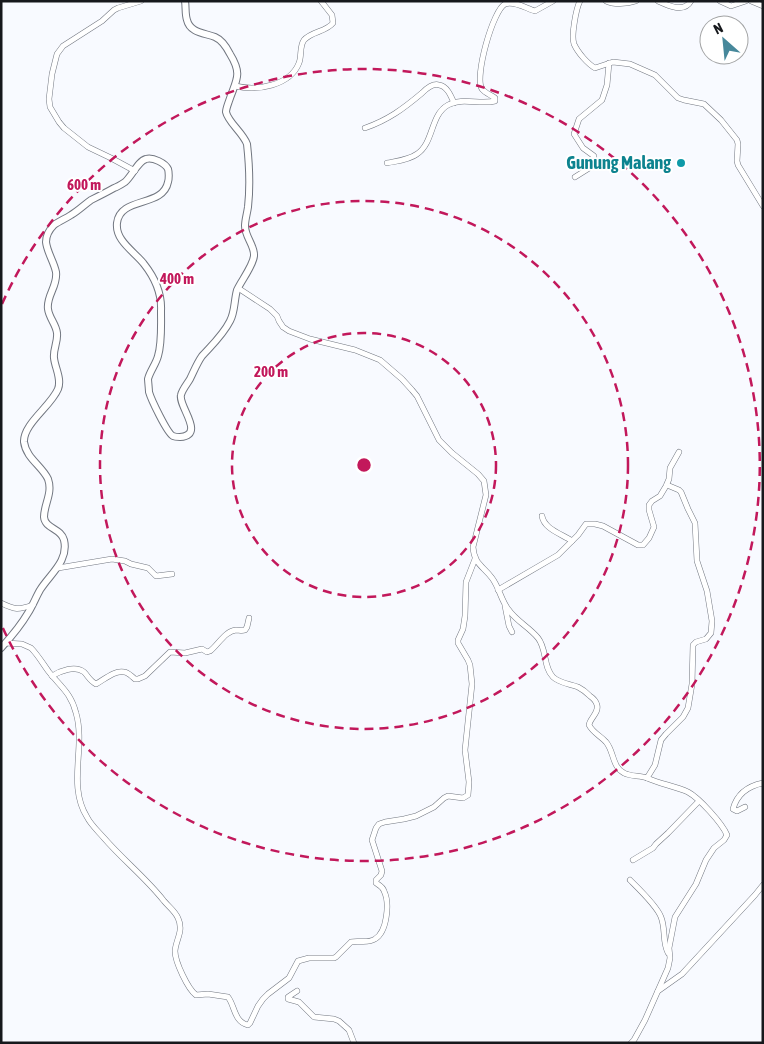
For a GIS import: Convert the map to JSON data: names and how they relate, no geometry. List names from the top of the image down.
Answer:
{
  "places": ["Gunung Malang"],
  "north": "top left",
  "rings": ["600 m", "400 m", "200 m"]
}
